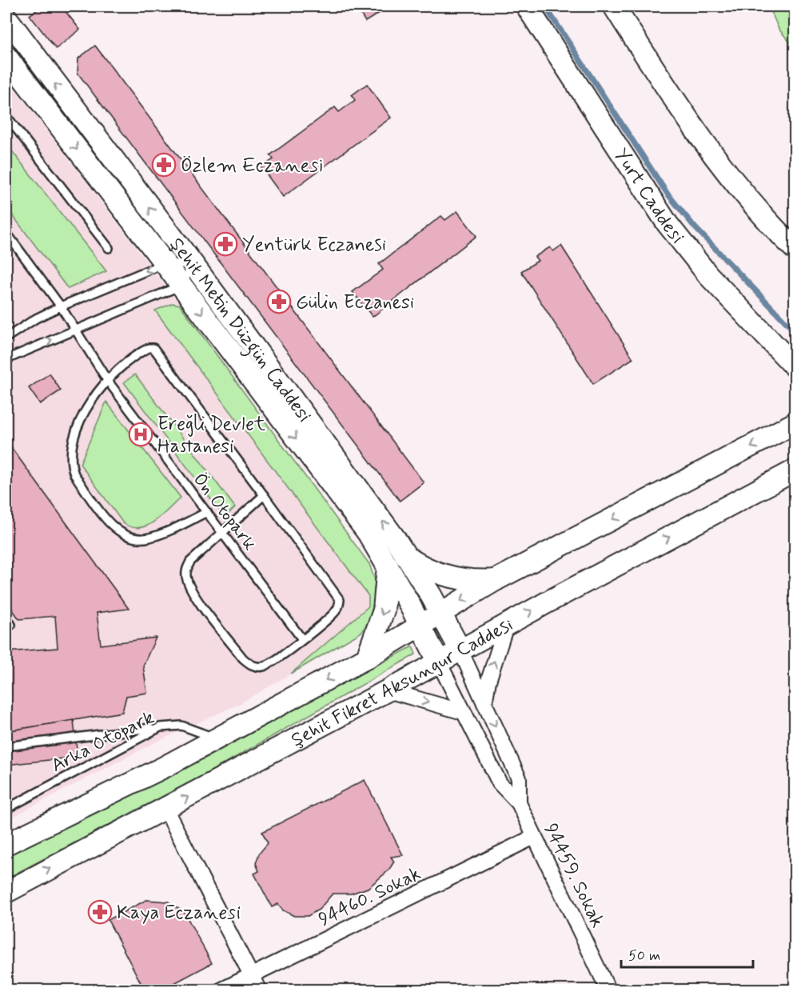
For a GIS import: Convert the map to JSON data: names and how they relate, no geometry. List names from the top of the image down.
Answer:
{
  "streets": {
    "main road": ["Yurt Caddesi", "Şehit Metin Düzgün Caddesi", "Şehit Fikret Aksungur Caddesi"],
    "street": ["94459. Sokak", "94460. Sokak"],
    "lane": ["Ön Otopark", "Arka Otopark"]
  },
  "crossings": [
    ["Şehit Metin Düzgün Caddesi", "Şehit Fikret Aksungur Caddesi"],
    ["Şehit Metin Düzgün Caddesi", "94459. Sokak"],
    ["Şehit Fikret Aksungur Caddesi", "Arka Otopark"],
    ["Şehit Fikret Aksungur Caddesi", "94459. Sokak"],
    ["94459. Sokak", "94460. Sokak"]
  ],
  "places": {
    "pharmacy": [
      "Özlem Eczanesi",
      "Yentürk Eczanesi",
      "Gülin Eczanesi",
      "Kaya Eczanesi"
    ],
    "hospital": ["Ereğli Devlet Hastanesi"]
  },
  "scale_bar": "50 m"
}
